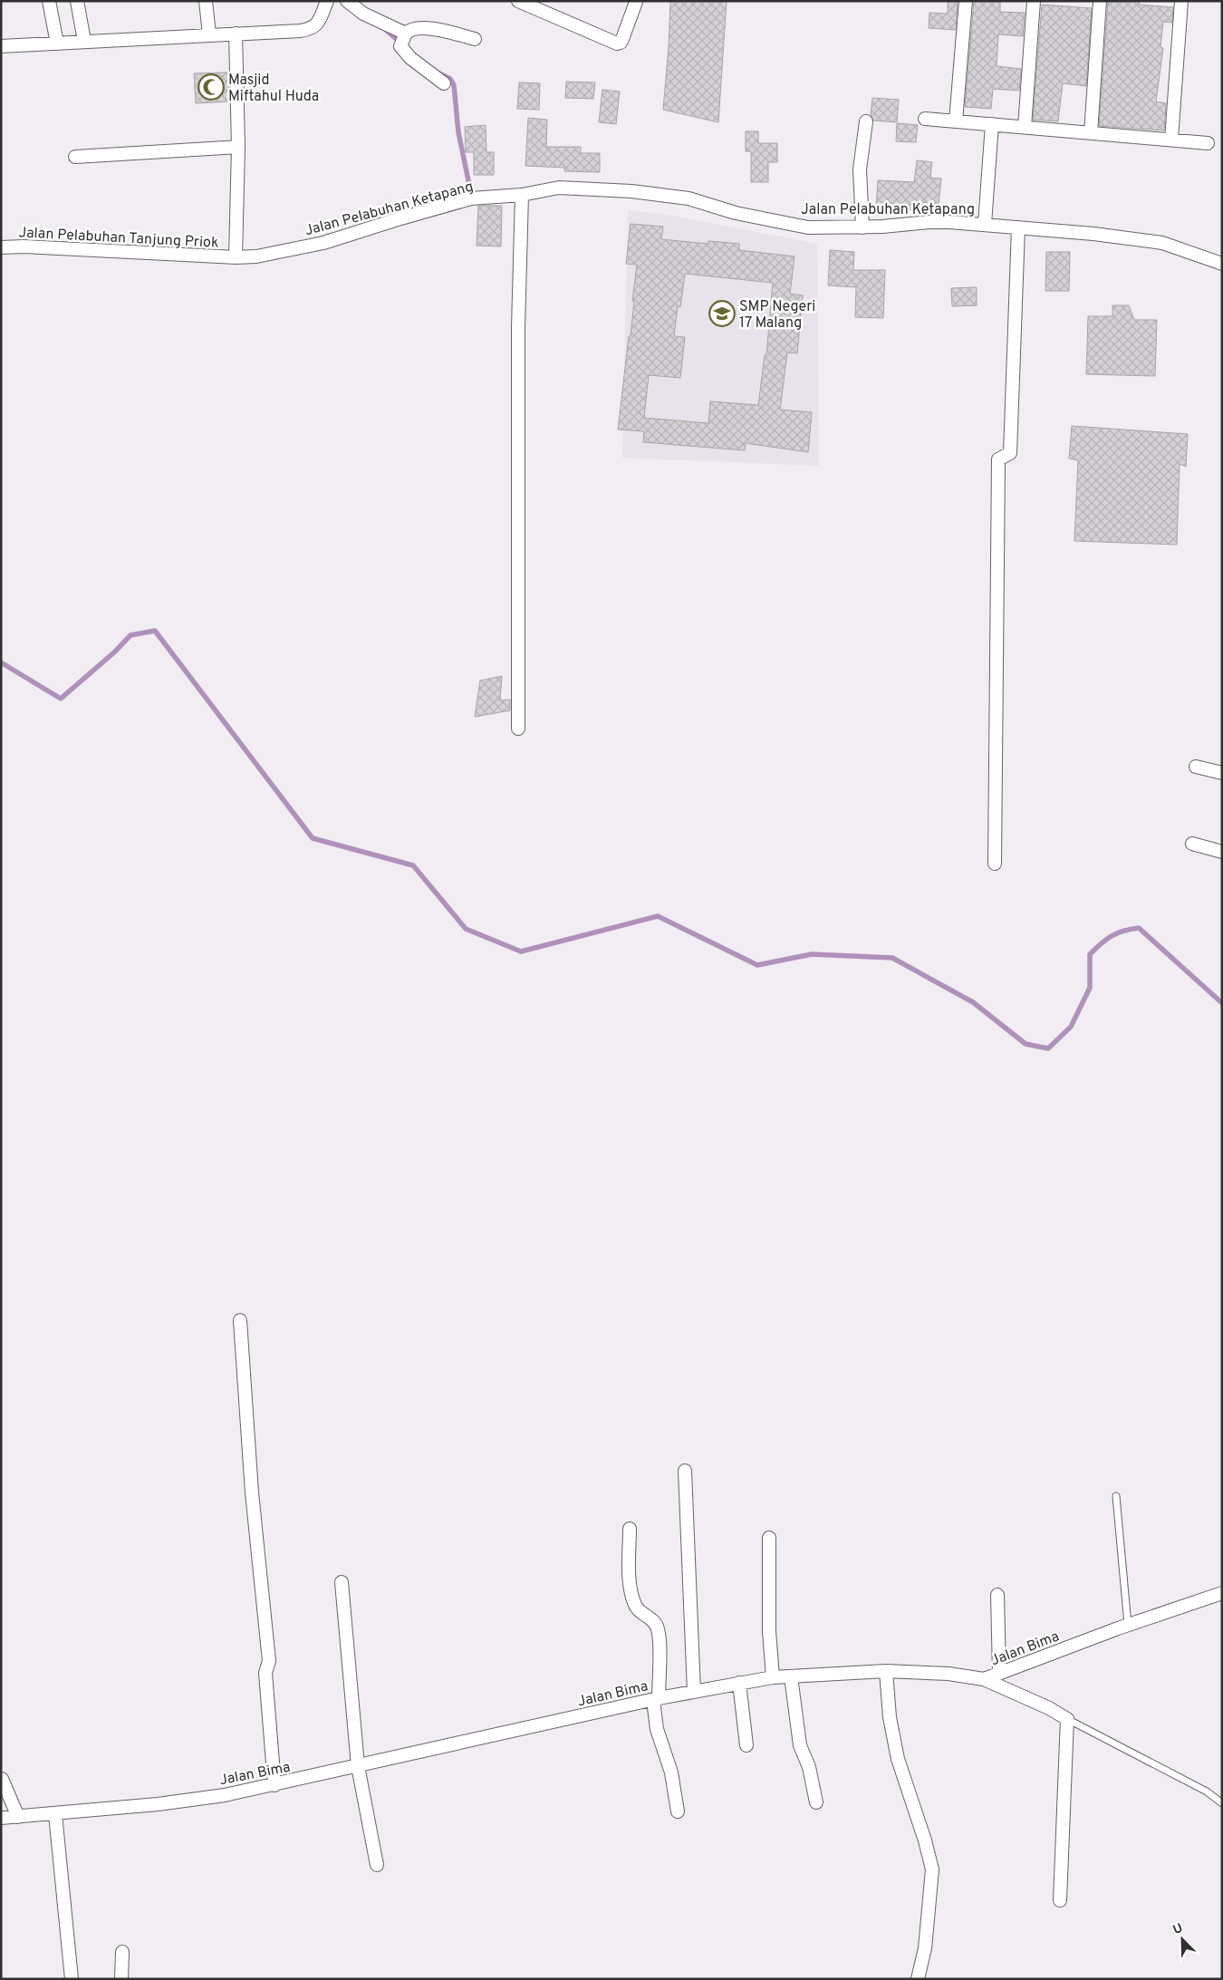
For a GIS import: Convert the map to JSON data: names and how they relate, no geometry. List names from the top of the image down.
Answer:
{
  "streets": {
    "street": ["Jalan Pelabuhan Ketapang", "Jalan Pelabuhan Tanjung Priok", "Jalan Bima"]
  },
  "crossings": [
    ["Jalan Pelabuhan Ketapang", "Jalan Pelabuhan Tanjung Priok"]
  ],
  "places": {
    "mosque": ["Masjid Miftahul Huda"],
    "school or university": ["SMP Negeri 17 Malang"]
  },
  "north": "top left"
}
